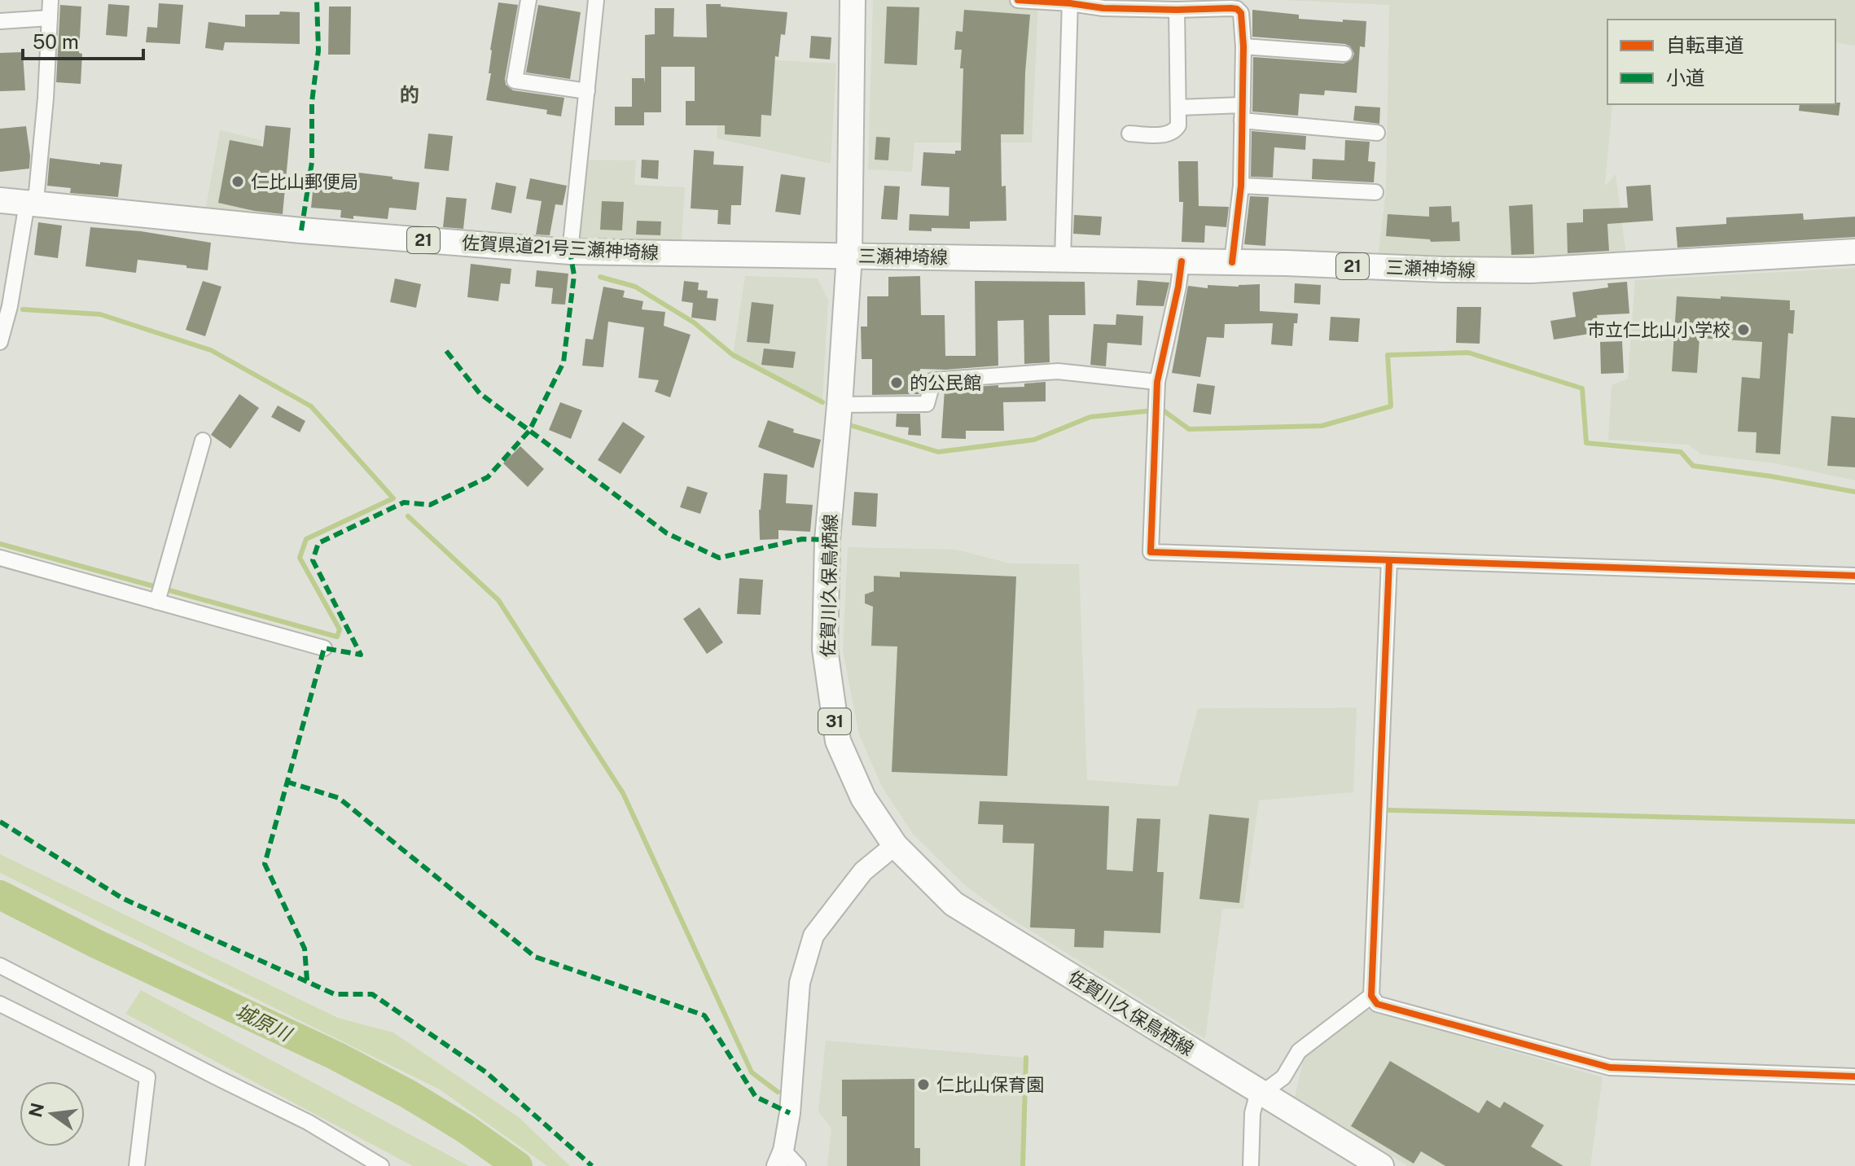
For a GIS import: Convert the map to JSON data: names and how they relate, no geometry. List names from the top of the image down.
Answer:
{
  "streets": {
    "main road": [
      "21",
      "佐賀県道21号三瀬神埼線",
      "三瀬神埼線",
      "佐賀川久保鳥栖線",
      "31"
    ]
  },
  "crossings": [
    ["佐賀県道21号三瀬神埼線", "三瀬神埼線"],
    ["佐賀県道21号三瀬神埼線", "佐賀川久保鳥栖線"],
    ["三瀬神埼線", "佐賀川久保鳥栖線"]
  ],
  "districts": ["的"],
  "water": ["城原川"],
  "places": [
    "仁比山郵便局",
    "市立仁比山小学校",
    "的公民館",
    "仁比山保育園"
  ],
  "legend": ["自転車道", "小道"],
  "scale_bar": "50 m",
  "north": "left"
}
